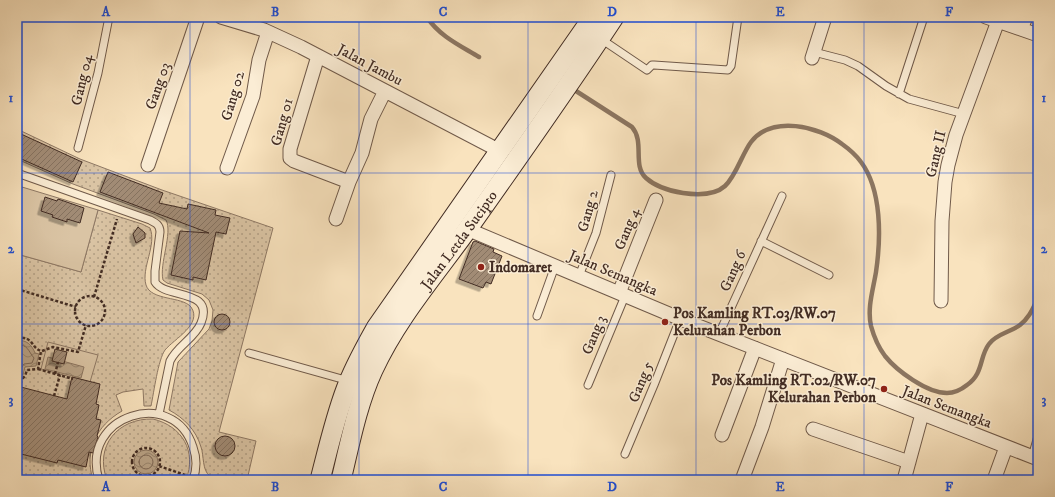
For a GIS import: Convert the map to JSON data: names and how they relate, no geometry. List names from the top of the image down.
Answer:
{
  "streets": {
    "main road": ["Jalan Letda Sucipto"],
    "street": [
      "Jalan Jambu",
      "Gang 03",
      "Gang 02",
      "Gang 01",
      "Gang II",
      "Gang 4",
      "Jalan Semangka"
    ],
    "lane": [
      "Gang 04",
      "Gang 2",
      "Gang 6",
      "Gang 3",
      "Gang 5"
    ]
  },
  "crossings": [
    ["Jalan Jambu", "Gang 02"],
    ["Jalan Jambu", "Gang 01"],
    ["Jalan Jambu", "Jalan Letda Sucipto"],
    ["Gang 2", "Jalan Semangka"],
    ["Gang 4", "Jalan Semangka"],
    ["Gang 4", "Gang 3"],
    ["Jalan Letda Sucipto", "Jalan Semangka"],
    ["Gang 6", "Jalan Semangka"],
    ["Jalan Semangka", "Gang 3"],
    ["Jalan Semangka", "Gang 5"]
  ],
  "places": ["Indomaret", "Pos Kamling RT.03/RW.07 Kelurahan Perbon", "Pos Kamling RT.02/RW.07 Kelurahan Perbon"],
  "grid": {
    "columns": [
      "A",
      "B",
      "C",
      "D",
      "E",
      "F"
    ],
    "rows": ["1", "2", "3"]
  }
}
